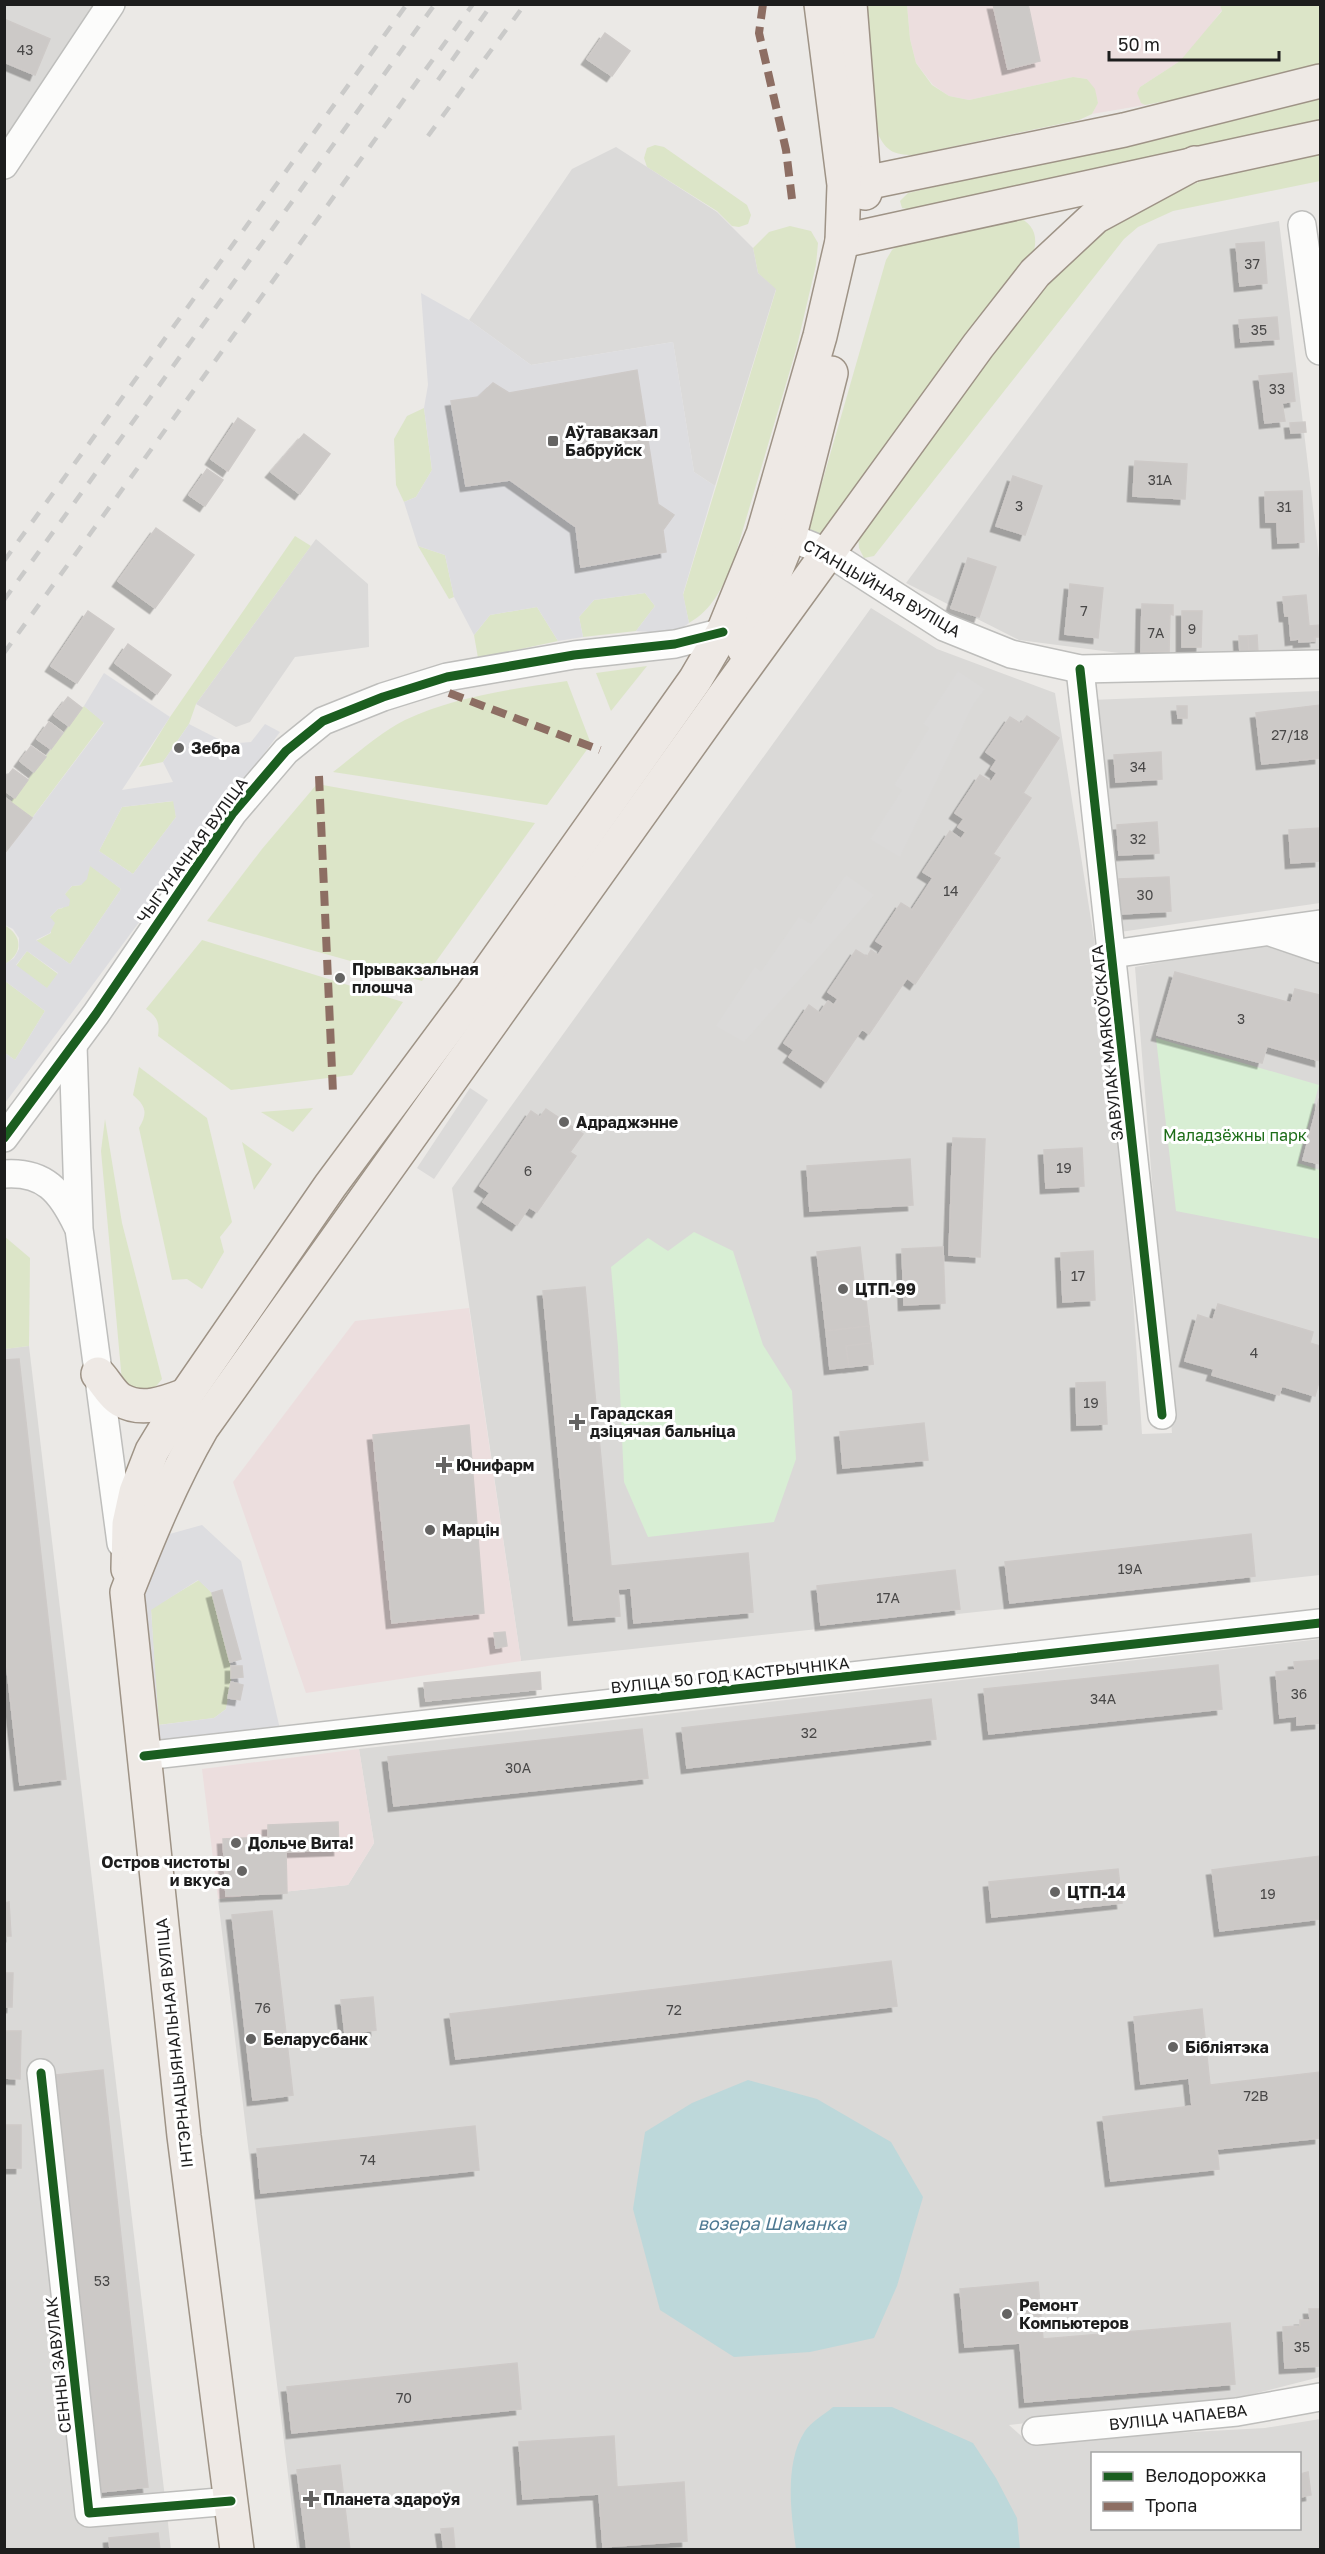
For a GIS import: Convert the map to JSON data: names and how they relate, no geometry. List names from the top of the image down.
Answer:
{
  "streets": {
    "main road": ["ІНТЭРНАЦЫЯНАЛЬНАЯ ВУЛІЦА"],
    "street": [
      "СТАНЦЫЙНАЯ ВУЛІЦА",
      "ЧЫГУНАЧНАЯ ВУЛІЦА",
      "ЗАВУЛАК МАЯКОЎСКАГА",
      "ВУЛІЦА 50 ГОД КАСТРЫЧНІКА",
      "СЕННЫ ЗАВУЛАК",
      "ВУЛІЦА ЧАПАЕВА"
    ]
  },
  "crossings": [
    ["СТАНЦЫЙНАЯ ВУЛІЦА", "ЗАВУЛАК МАЯКОЎСКАГА"],
    ["ВУЛІЦА 50 ГОД КАСТРЫЧНІКА", "ІНТЭРНАЦЫЯНАЛЬНАЯ ВУЛІЦА"],
    ["ІНТЭРНАЦЫЯНАЛЬНАЯ ВУЛІЦА", "СЕННЫ ЗАВУЛАК"]
  ],
  "water": ["возера Шаманка"],
  "parks": ["Маладзёжны парк"],
  "places": {
    "transit": ["Аўтавакзал Бабруйск"],
    "other": [
      "Зебра",
      "Прывакзальная плошча",
      "Адраджэнне",
      "ЦТП-99",
      "Марцін",
      "Дольче Вита!",
      "Остров чистоты и вкуса",
      "ЦТП-14",
      "Беларусбанк",
      "Бібліятэка",
      "Ремонт Компьютеров"
    ],
    "health": ["Гарадская дзіцячая бальніца", "Юнифарм", "Планета здароўя"]
  },
  "house_numbers": [
    "43",
    "37",
    "35",
    "33",
    "31А",
    "3",
    "31",
    "7",
    "9",
    "7А",
    "27/18",
    "34",
    "32",
    "14",
    "30",
    "3",
    "19",
    "6",
    "17",
    "4",
    "19",
    "19А",
    "17А",
    "36",
    "34А",
    "32",
    "30А",
    "19",
    "76",
    "72",
    "72В",
    "74",
    "53",
    "35",
    "70"
  ],
  "legend": ["Велодорожка", "Тропа"],
  "scale_bar": "50 m"
}
